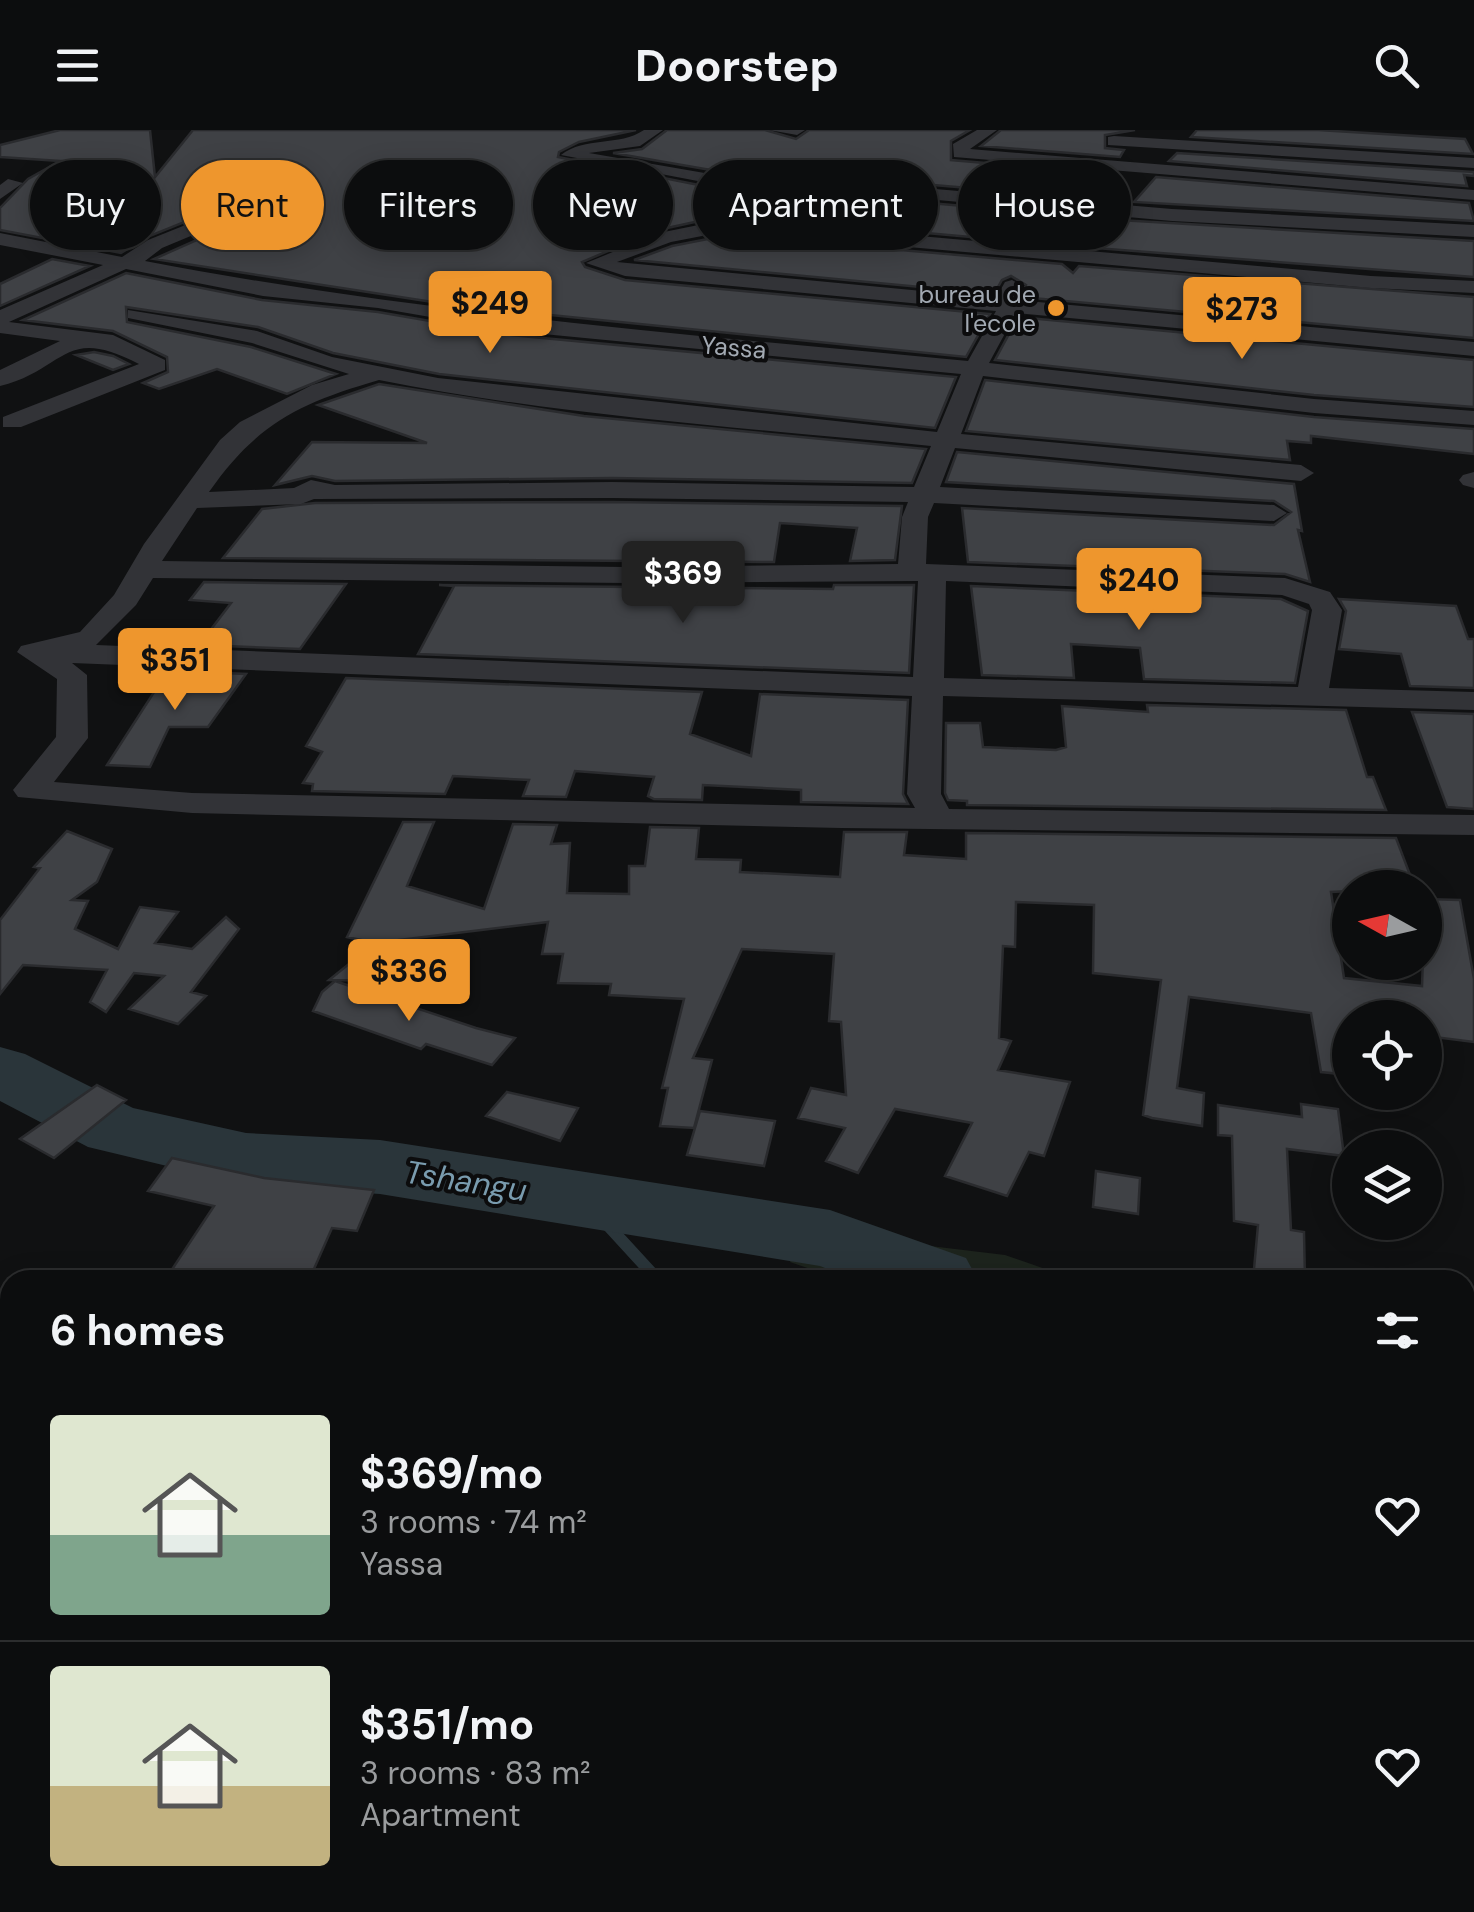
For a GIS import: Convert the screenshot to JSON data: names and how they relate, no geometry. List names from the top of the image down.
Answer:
{
  "streets": {
    "street": ["Yassa"]
  },
  "water": ["Tshangu"],
  "places": ["bureau de l'ecole"],
  "north": "left",
  "page": {
    "header": "Doorstep",
    "chip": [
      "Buy",
      "Rent",
      "Filters",
      "New",
      "Apartment",
      "House"
    ],
    "price": [
      "$249",
      "$273",
      "$369",
      "$240",
      "$351",
      "$336"
    ],
    "heading": "6 homes",
    "list": [
      {
        "name": "$369/mo",
        "note": "3 rooms · 74 m² · Yassa"
      },
      {
        "name": "$351/mo",
        "note": "3 rooms · 83 m² · Apartment"
      }
    ]
  }
}
